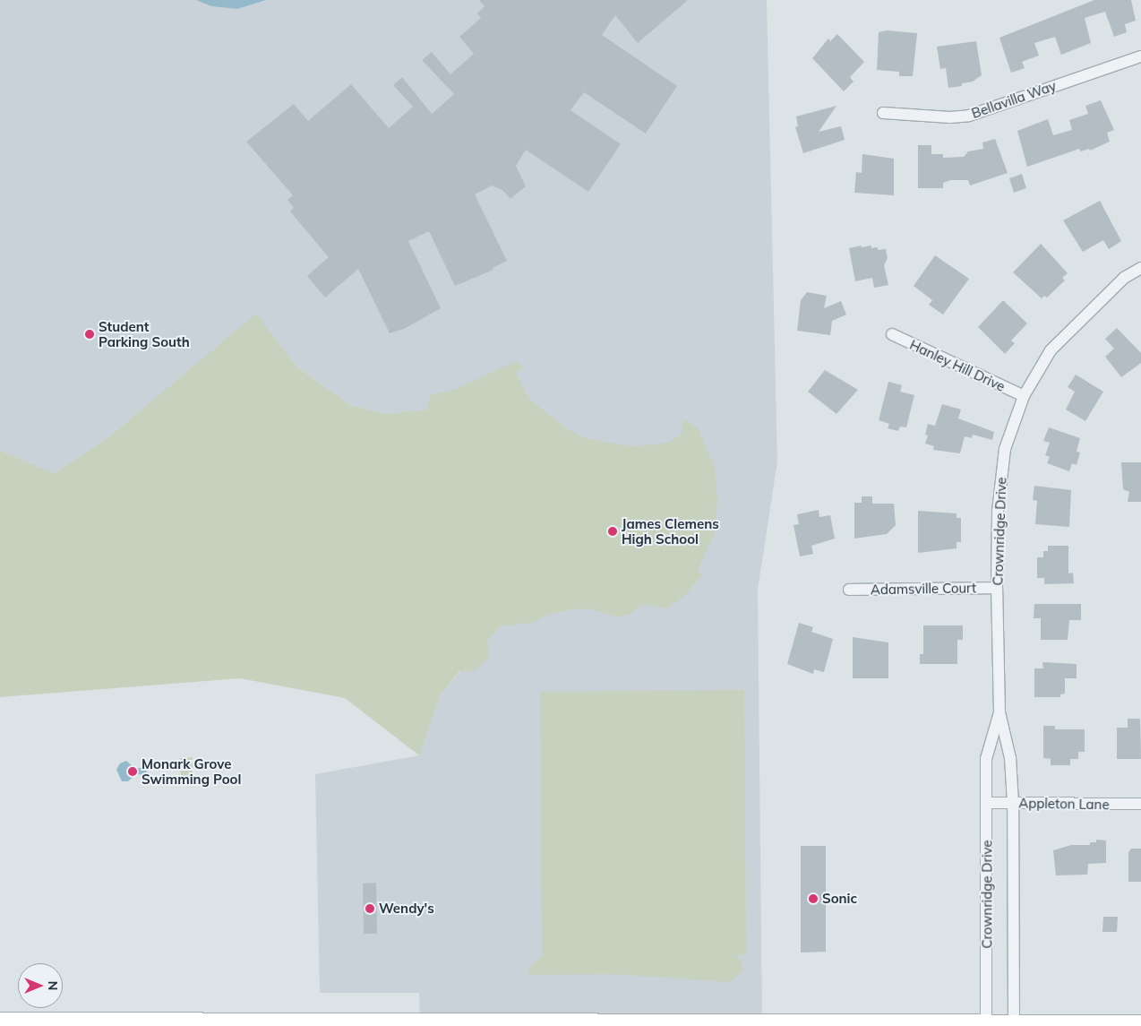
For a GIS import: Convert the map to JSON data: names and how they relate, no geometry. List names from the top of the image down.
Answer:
{
  "streets": {
    "street": [
      "Bellavilla Way",
      "Hanley Hill Drive",
      "Crownridge Drive",
      "Adamsville Court",
      "Appleton Lane"
    ]
  },
  "crossings": [
    ["Hanley Hill Drive", "Crownridge Drive"],
    ["Crownridge Drive", "Adamsville Court"],
    ["Crownridge Drive", "Appleton Lane"]
  ],
  "places": [
    "Student Parking South",
    "James Clemens High School",
    "Monark Grove Swimming Pool",
    "Sonic",
    "Wendy's"
  ],
  "north": "right"
}
